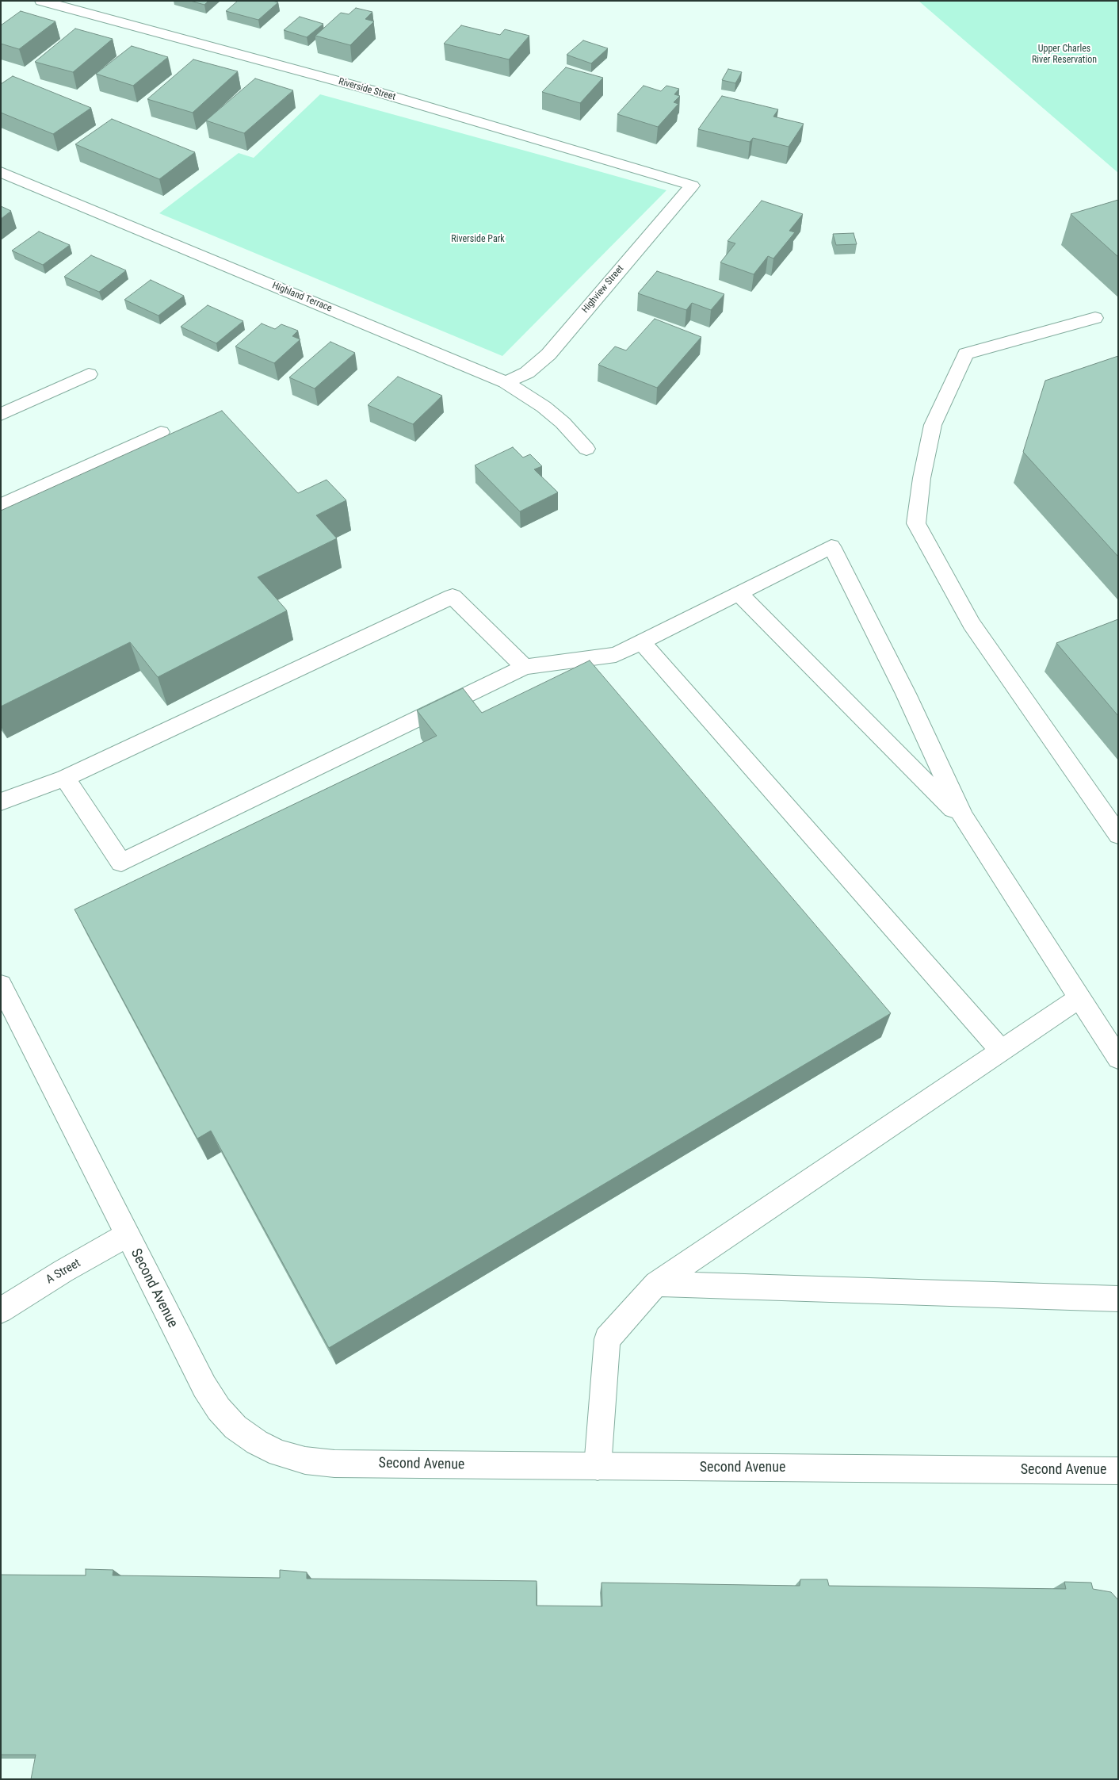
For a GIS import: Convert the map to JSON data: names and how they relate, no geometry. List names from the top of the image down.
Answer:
{
  "streets": {
    "street": [
      "Riverside Street",
      "Highview Street",
      "Highland Terrace",
      "A Street",
      "Second Avenue"
    ]
  },
  "crossings": [
    ["Riverside Street", "Highview Street"],
    ["Highview Street", "Highland Terrace"],
    ["A Street", "Second Avenue"]
  ],
  "parks": ["Upper Charles River Reservation", "Riverside Park"]
}
